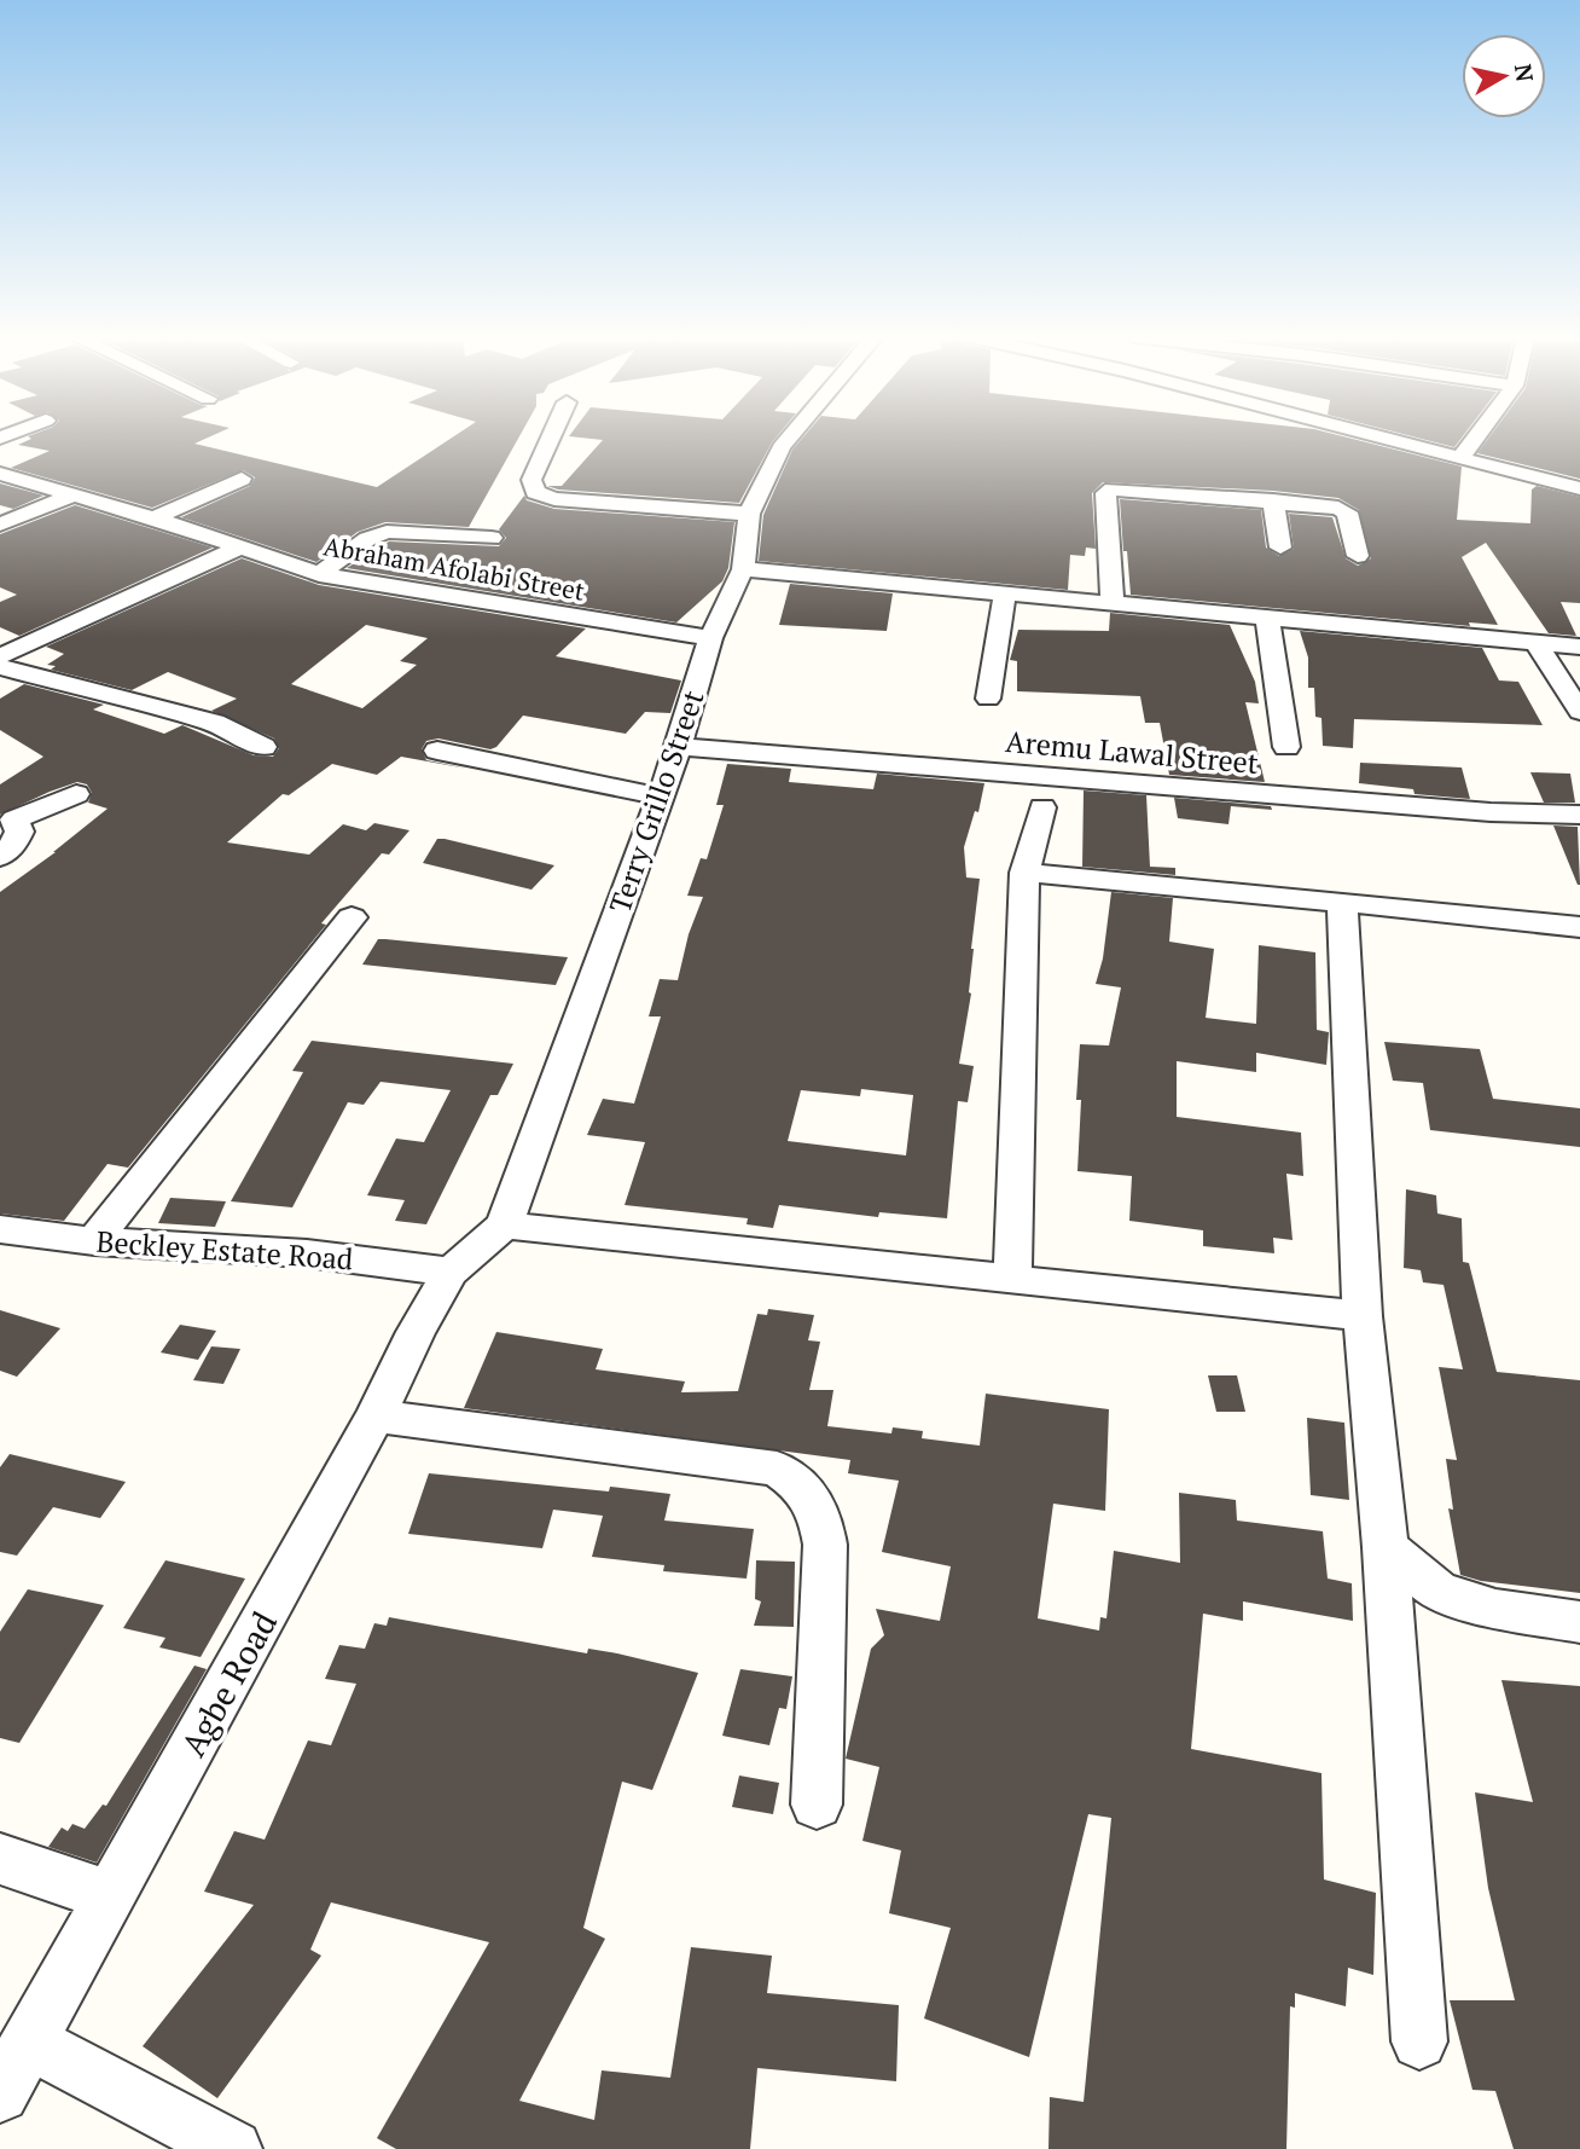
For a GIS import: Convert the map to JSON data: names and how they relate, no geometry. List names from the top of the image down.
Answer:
{
  "streets": {
    "street": [
      "Abraham Afolabi Street",
      "Aremu Lawal Street",
      "Terry Grillo Street",
      "Beckley Estate Road",
      "Agbe Road"
    ]
  },
  "crossings": [
    ["Abraham Afolabi Street", "Terry Grillo Street"],
    ["Aremu Lawal Street", "Terry Grillo Street"],
    ["Terry Grillo Street", "Beckley Estate Road"],
    ["Terry Grillo Street", "Agbe Road"],
    ["Beckley Estate Road", "Agbe Road"]
  ],
  "north": "right"
}
